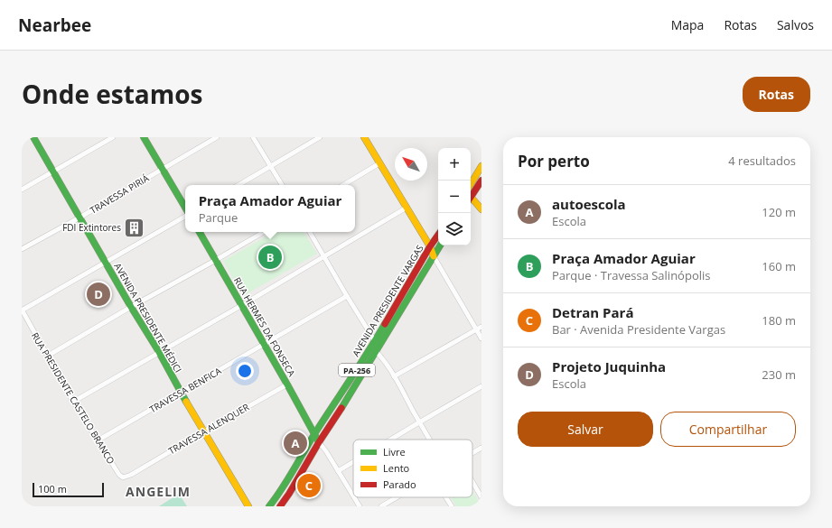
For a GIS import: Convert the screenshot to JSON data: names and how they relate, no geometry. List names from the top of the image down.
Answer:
{
  "streets": {
    "street": [
      "TRAVESSA PIRIÁ",
      "AVENIDA PRESIDENTE VARGAS",
      "AVENIDA PRESIDENTE MÉDICI",
      "RUA HERMES DA FONSECA",
      "PA-256",
      "TRAVESSA BENFICA",
      "RUA PRESIDENTE CASTELO BRANCO",
      "TRAVESSA ALENQUER"
    ]
  },
  "crossings": [
    ["TRAVESSA PIRIÁ", "AVENIDA PRESIDENTE MÉDICI"],
    ["AVENIDA PRESIDENTE VARGAS", "RUA HERMES DA FONSECA"],
    ["AVENIDA PRESIDENTE MÉDICI", "TRAVESSA BENFICA"],
    ["AVENIDA PRESIDENTE MÉDICI", "TRAVESSA ALENQUER"],
    ["RUA HERMES DA FONSECA", "TRAVESSA BENFICA"],
    ["RUA HERMES DA FONSECA", "TRAVESSA ALENQUER"],
    ["TRAVESSA BENFICA", "RUA PRESIDENTE CASTELO BRANCO"],
    ["RUA PRESIDENTE CASTELO BRANCO", "TRAVESSA ALENQUER"]
  ],
  "districts": ["ANGELIM"],
  "places": {
    "building": ["FDI Extintores"]
  },
  "legend": ["Livre", "Lento", "Parado"],
  "scale_bar": "100 m",
  "north": "top left",
  "page": {
    "header": "Nearbee",
    "nav": ["Mapa", "Rotas", "Salvos"],
    "title": "Onde estamos",
    "buttons": [
      "Rotas",
      ["Salvar", "Compartilhar"]
    ],
    "heading": ["Por perto", "4 resultados"],
    "map_buttons": ["+", "−"],
    "list": [
      {
        "mark": "A",
        "name": "autoescola",
        "note": "Escola",
        "value": "120 m"
      },
      {
        "mark": "B",
        "name": "Praça Amador Aguiar",
        "note": "Parque · Travessa Salinópolis",
        "value": "160 m"
      },
      {
        "mark": "C",
        "name": "Detran Pará",
        "note": "Bar · Avenida Presidente Vargas",
        "value": "180 m"
      },
      {
        "mark": "D",
        "name": "Projeto Juquinha",
        "note": "Escola",
        "value": "230 m"
      }
    ],
    "popup": ["Praça Amador Aguiar", "Parque"],
    "pins": [
      "B",
      "D",
      "A",
      "C"
    ],
    "scale": "100 m"
  }
}
